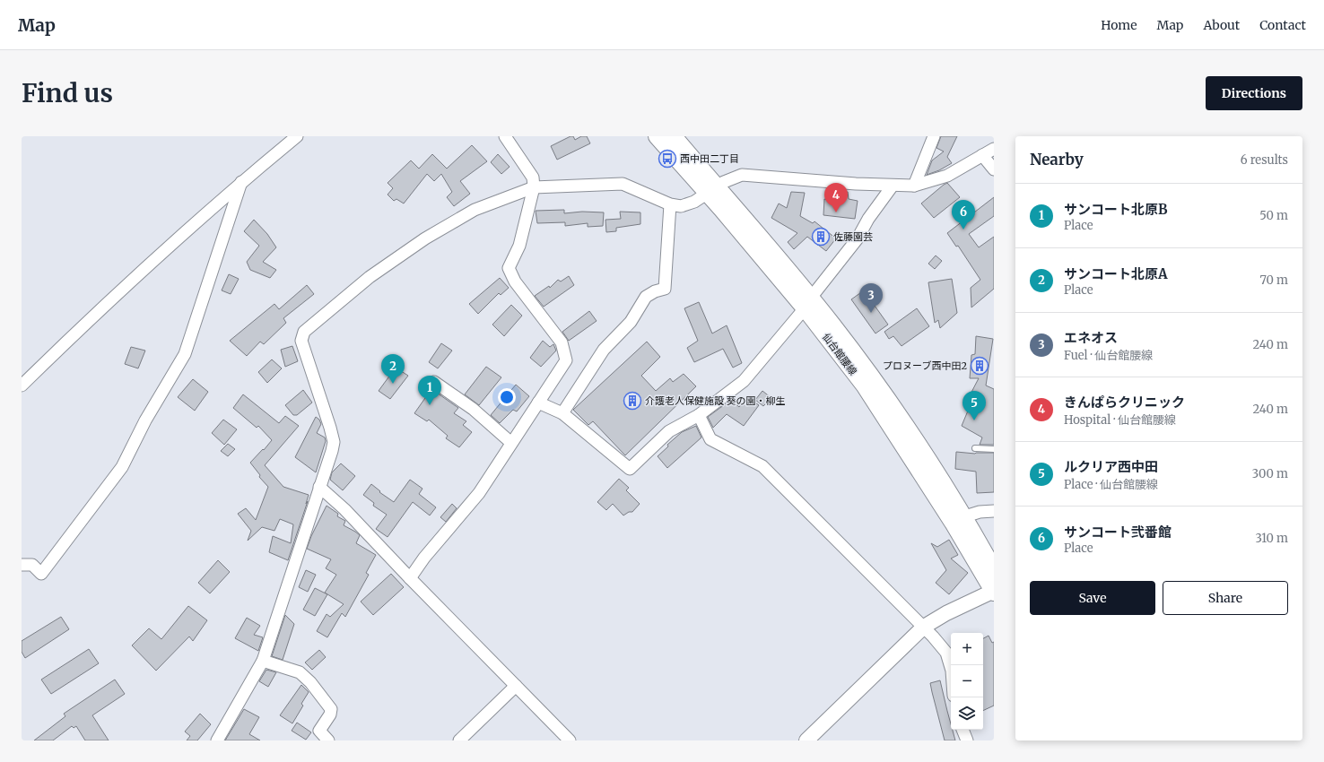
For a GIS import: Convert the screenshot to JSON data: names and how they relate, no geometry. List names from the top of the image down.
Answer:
{
  "streets": {
    "main road": ["仙台館腰線"]
  },
  "places": {
    "bus stop": ["西中田二丁目"],
    "building": ["佐藤園芸", "プロヌーブ西中田2", "介護老人保健施設 葵の園・柳生"]
  },
  "page": {
    "header": "Map",
    "nav": [
      "Home",
      "Map",
      "About",
      "Contact"
    ],
    "buttons": [
      "Directions",
      ["Save", "Share"]
    ],
    "title": "Find us",
    "heading": ["Nearby", "6 results"],
    "pins": [
      "4",
      "6",
      "3",
      "2",
      "1",
      "5"
    ],
    "list": [
      {
        "mark": "1",
        "name": "サンコート北原B",
        "note": "Place",
        "value": "50 m"
      },
      {
        "mark": "2",
        "name": "サンコート北原A",
        "note": "Place",
        "value": "70 m"
      },
      {
        "mark": "3",
        "name": "エネオス",
        "note": "Fuel · 仙台館腰線",
        "value": "240 m"
      },
      {
        "mark": "4",
        "name": "きんぱらクリニック",
        "note": "Hospital · 仙台館腰線",
        "value": "240 m"
      },
      {
        "mark": "5",
        "name": "ルクリア西中田",
        "note": "Place · 仙台館腰線",
        "value": "300 m"
      },
      {
        "mark": "6",
        "name": "サンコート弐番館",
        "note": "Place",
        "value": "310 m"
      }
    ],
    "map_buttons": ["+", "−"]
  }
}
